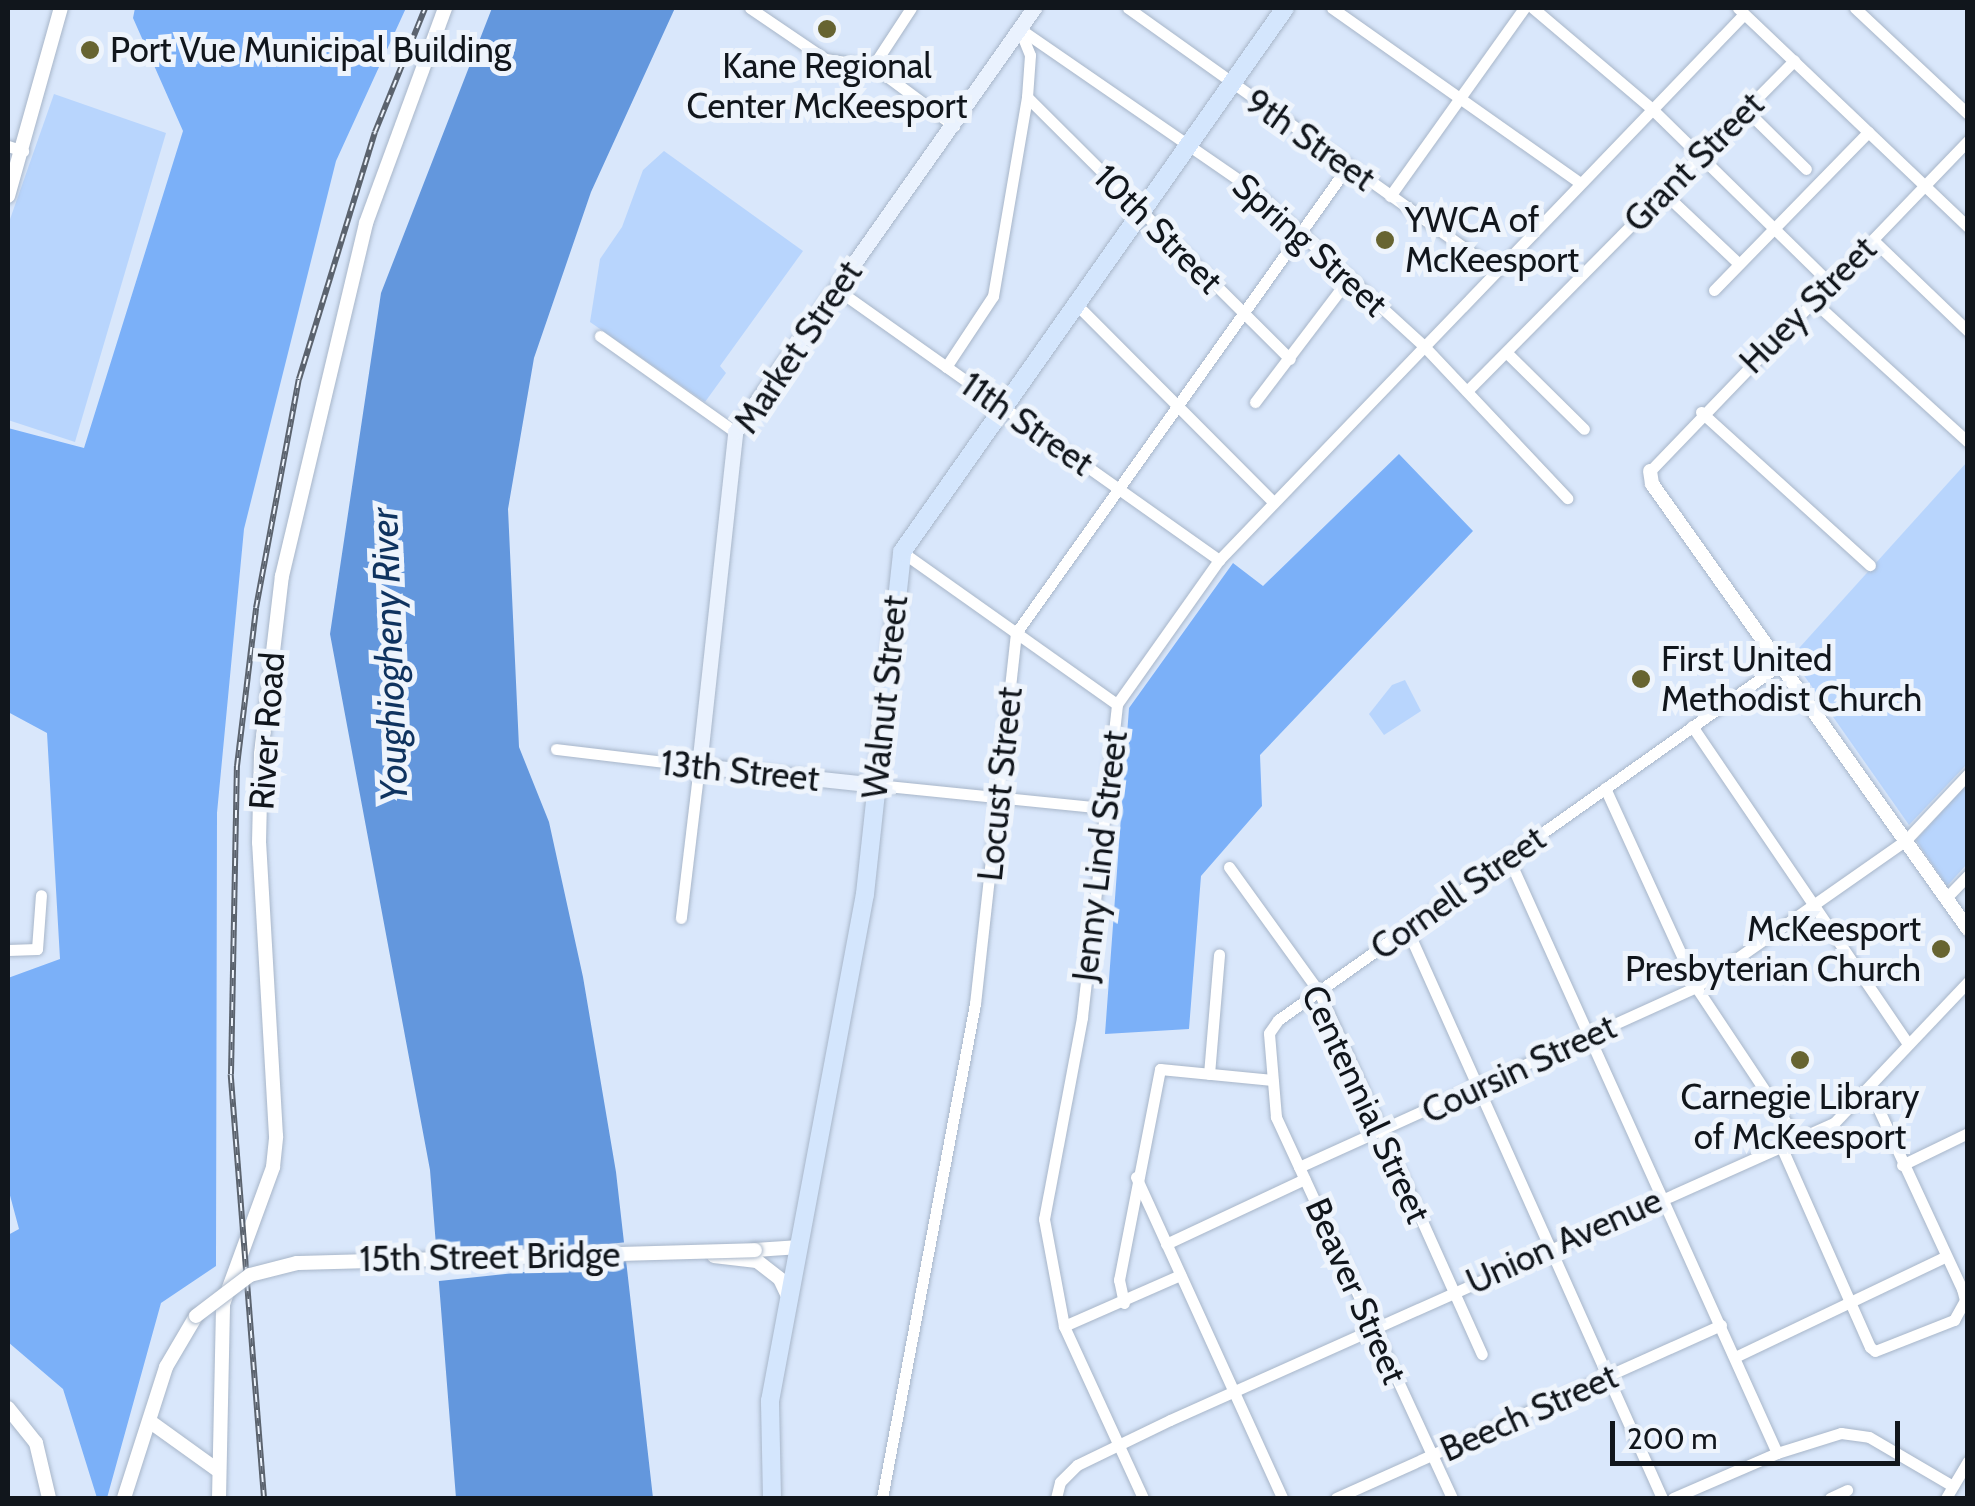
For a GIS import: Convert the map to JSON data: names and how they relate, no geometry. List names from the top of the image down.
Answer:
{
  "streets": {
    "main road": ["Market Street", "Walnut Street", "13th Street"],
    "street": [
      "9th Street",
      "Grant Street",
      "10th Street",
      "Spring Street",
      "Huey Street",
      "11th Street",
      "River Road",
      "Locust Street",
      "Jenny Lind Street",
      "Cornell Street",
      "Coursin Street",
      "Centennial Street",
      "Union Avenue",
      "15th Street Bridge",
      "Beaver Street",
      "Beech Street"
    ]
  },
  "crossings": [
    ["9th Street", "Walnut Street"],
    ["9th Street", "Jenny Lind Street"],
    ["Grant Street", "Spring Street"],
    ["10th Street", "Walnut Street"],
    ["Spring Street", "Market Street"],
    ["Spring Street", "Walnut Street"],
    ["Spring Street", "Jenny Lind Street"],
    ["Market Street", "11th Street"],
    ["Market Street", "13th Street"],
    ["11th Street", "Walnut Street"],
    ["11th Street", "Jenny Lind Street"],
    ["Walnut Street", "13th Street"],
    ["Walnut Street", "15th Street Bridge"],
    ["13th Street", "Locust Street"],
    ["13th Street", "Jenny Lind Street"],
    ["Jenny Lind Street", "Union Avenue"],
    ["Cornell Street", "Centennial Street"],
    ["Cornell Street", "Beaver Street"],
    ["Coursin Street", "Centennial Street"],
    ["Coursin Street", "Beaver Street"],
    ["Centennial Street", "Union Avenue"],
    ["Union Avenue", "Beaver Street"],
    ["Beaver Street", "Beech Street"]
  ],
  "water": ["Youghiogheny River"],
  "places": [
    "Kane Regional Center McKeesport",
    "Port Vue Municipal Building",
    "YWCA of McKeesport",
    "First United Methodist Church",
    "McKeesport Presbyterian Church",
    "Carnegie Library of McKeesport"
  ],
  "scale_bar": "200 m"
}
